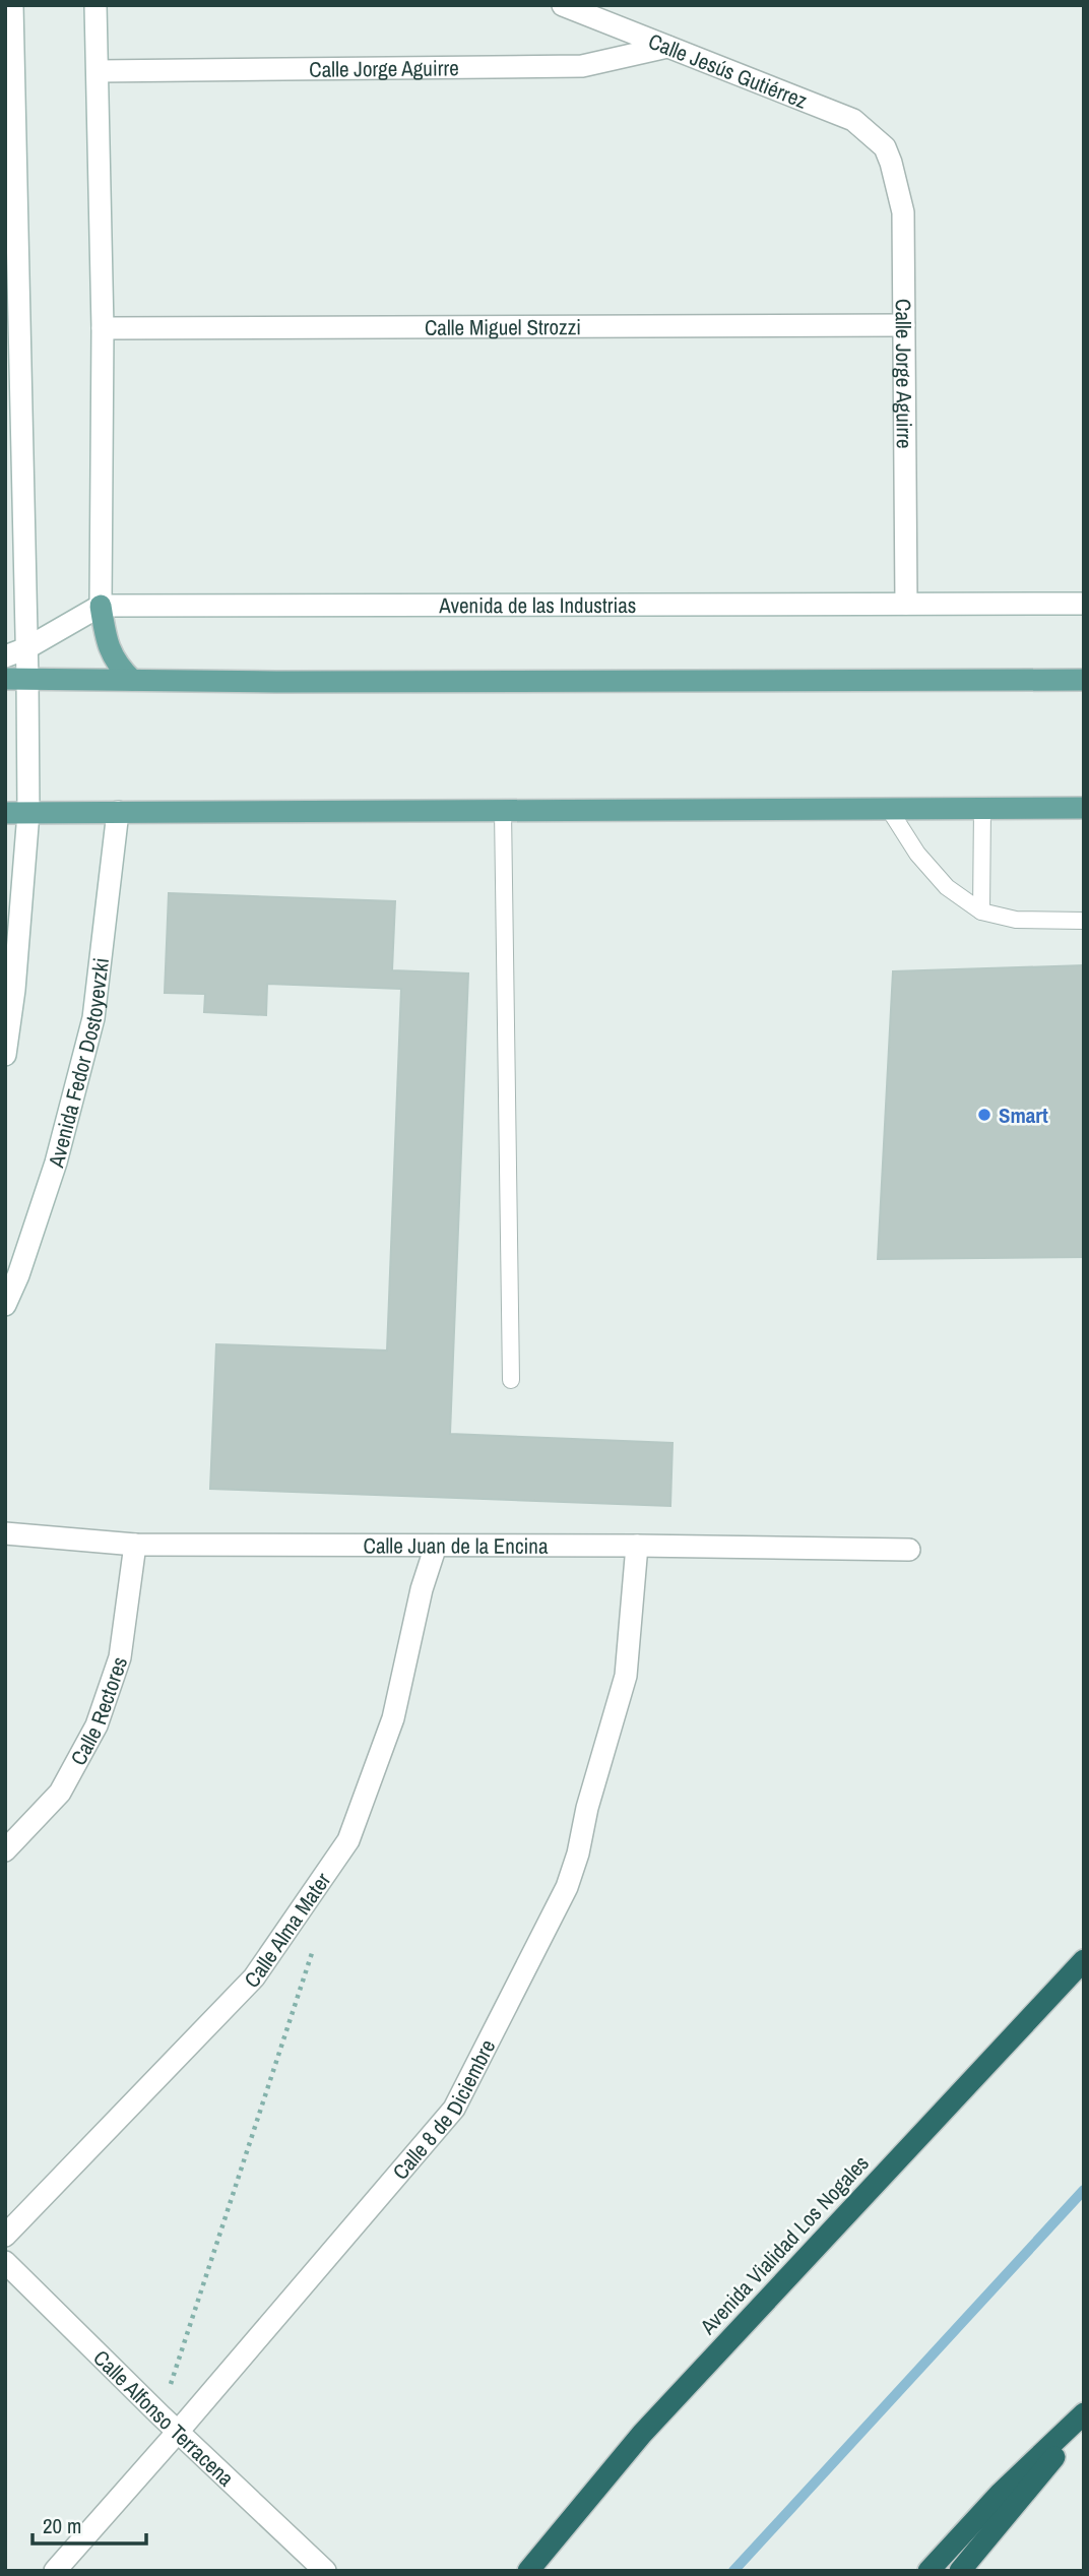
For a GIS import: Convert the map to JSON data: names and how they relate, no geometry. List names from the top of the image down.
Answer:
{
  "streets": {
    "highway": ["Avenida Vialidad Los Nogales"],
    "street": [
      "Calle Jorge Aguirre",
      "Calle Jesús Gutiérrez",
      "Calle Miguel Strozzi",
      "Avenida de las Industrias",
      "Avenida Fedor Dostoyevzki",
      "Calle Juan de la Encina",
      "Calle Rectores",
      "Calle Alma Mater",
      "Calle 8 de Diciembre",
      "Calle Alfonso Terracena"
    ]
  },
  "crossings": [
    ["Calle Jorge Aguirre", "Calle Jesús Gutiérrez"],
    ["Calle Jorge Aguirre", "Calle Miguel Strozzi"],
    ["Calle Jorge Aguirre", "Avenida de las Industrias"],
    ["Calle Juan de la Encina", "Calle Rectores"],
    ["Calle Juan de la Encina", "Calle Alma Mater"],
    ["Calle Juan de la Encina", "Calle 8 de Diciembre"],
    ["Calle 8 de Diciembre", "Calle Alfonso Terracena"]
  ],
  "places": ["Smart"],
  "scale_bar": "20 m"
}
